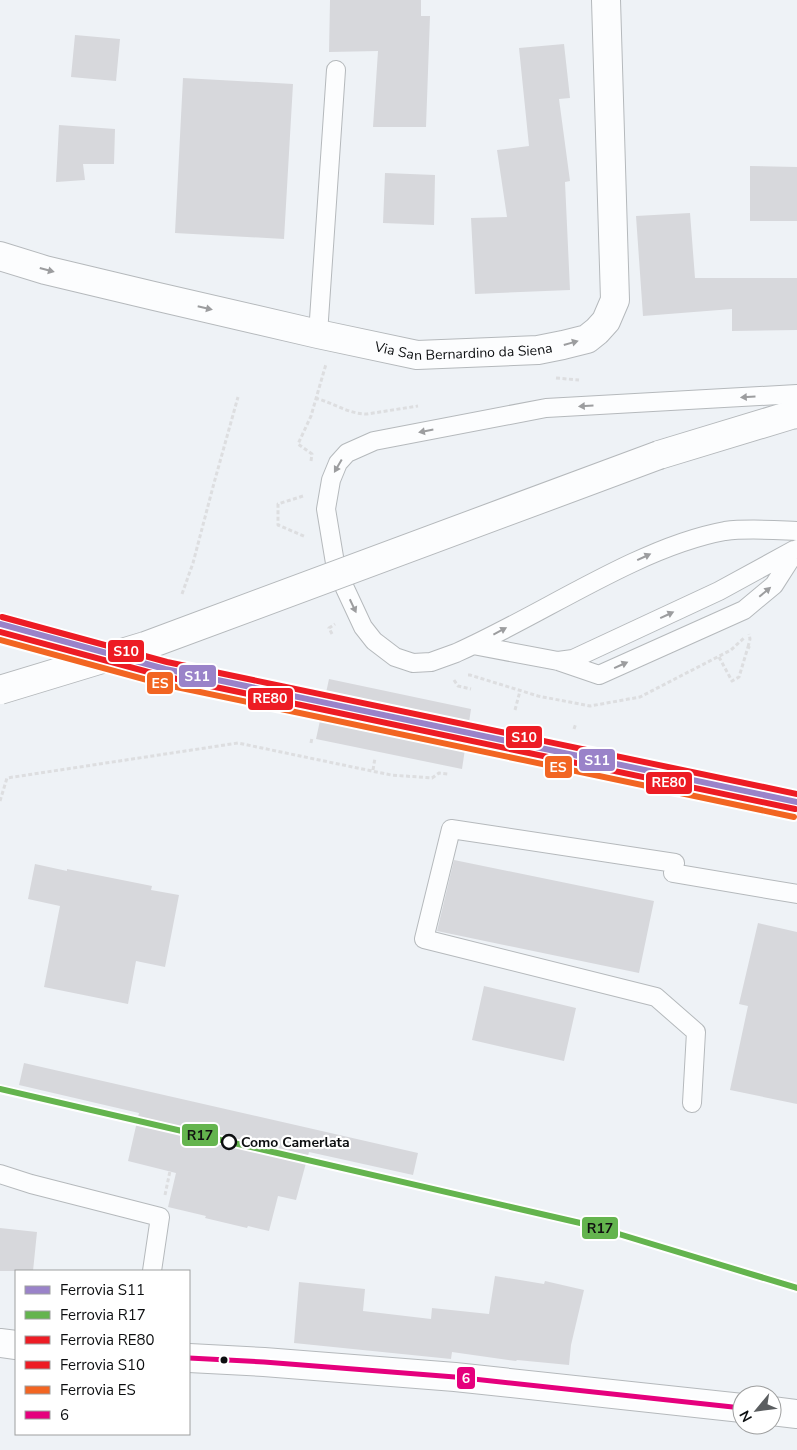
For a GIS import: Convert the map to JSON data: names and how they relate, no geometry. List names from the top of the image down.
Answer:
{
  "streets": {
    "street": ["Via San Bernardino da Siena"]
  },
  "places": ["Como Camerlata"],
  "lines": [
    "rail line S10",
    "rail line S11",
    "rail line RE80",
    "rail line ES",
    "rail line R17",
    "transit line 6"
  ],
  "legend": [
    "Ferrovia S11",
    "Ferrovia R17",
    "Ferrovia RE80",
    "Ferrovia S10",
    "Ferrovia ES",
    "6"
  ],
  "north": "bottom left"
}
